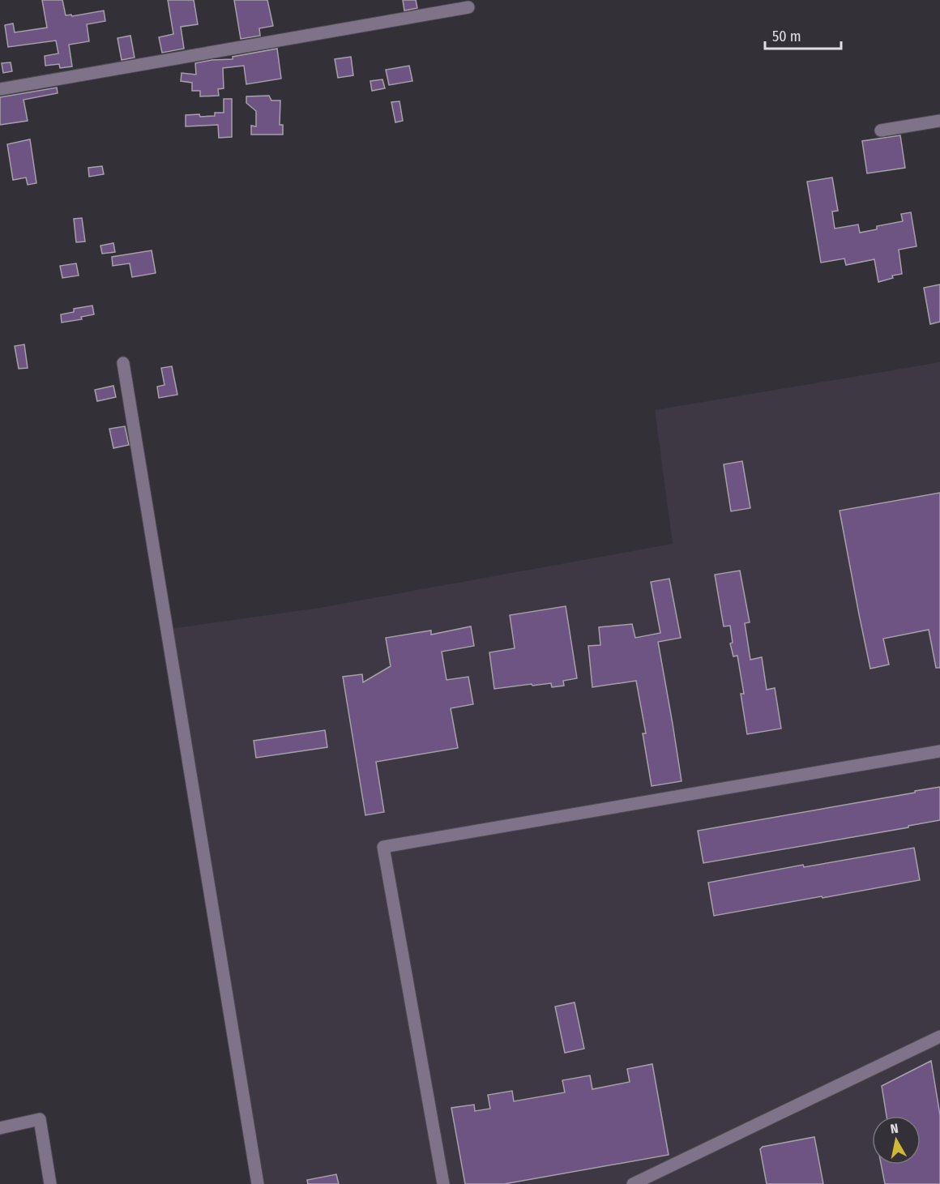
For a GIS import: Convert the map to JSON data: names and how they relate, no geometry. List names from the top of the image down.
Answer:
{
  "scale_bar": "50 m",
  "north": "top"
}
